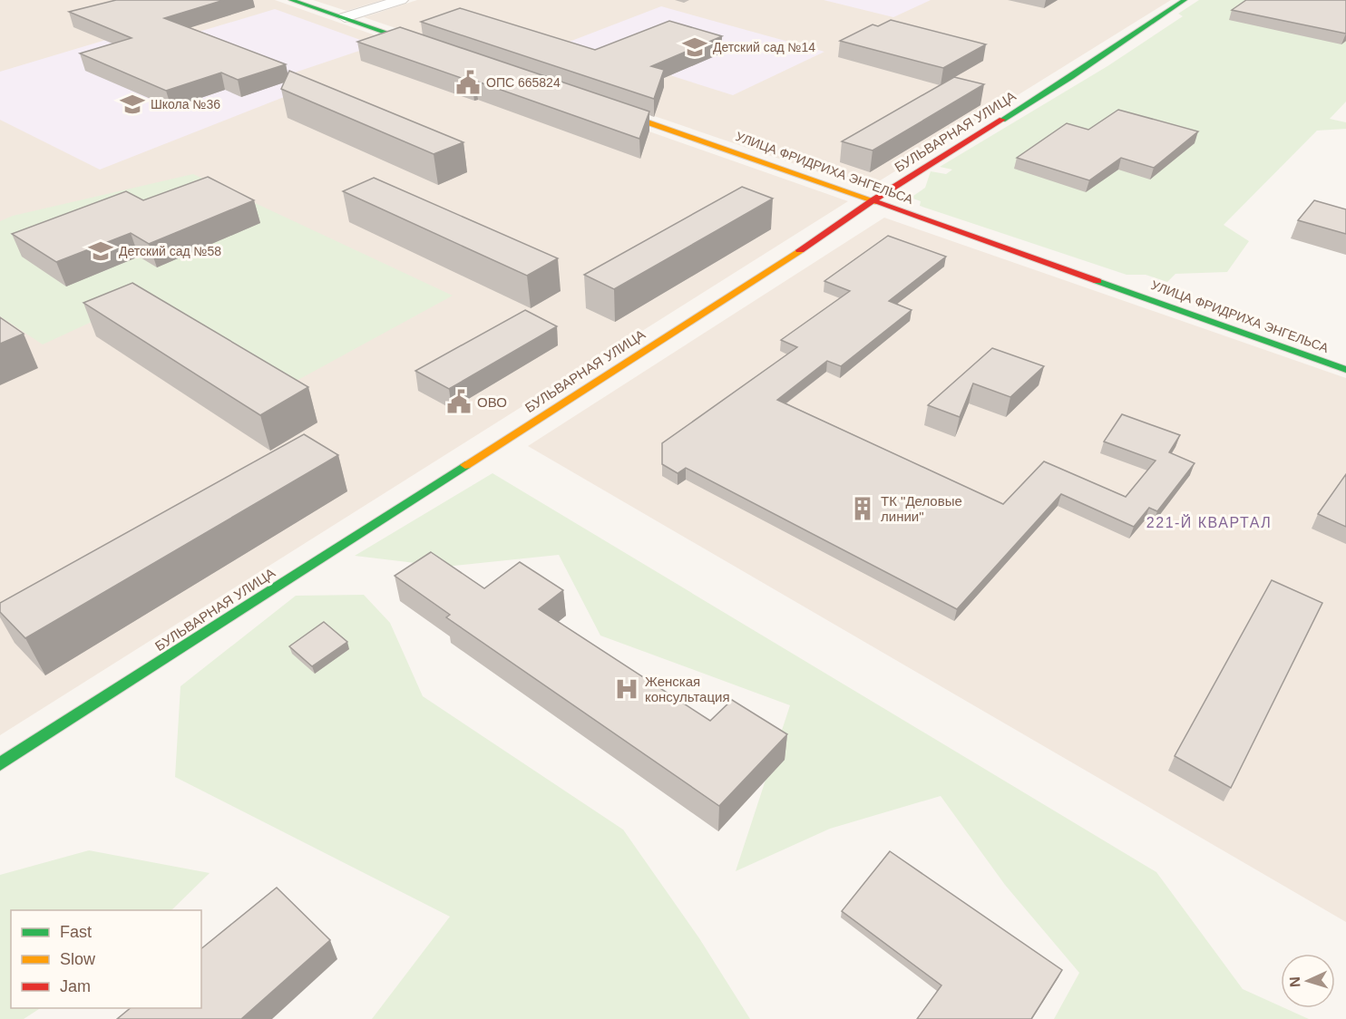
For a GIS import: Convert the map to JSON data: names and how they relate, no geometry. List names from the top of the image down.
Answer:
{
  "streets": {
    "street": ["БУЛЬВАРНАЯ УЛИЦА", "УЛИЦА ФРИДРИХА ЭНГЕЛЬСА"]
  },
  "crossings": [
    ["БУЛЬВАРНАЯ УЛИЦА", "УЛИЦА ФРИДРИХА ЭНГЕЛЬСА"]
  ],
  "districts": ["221-Й КВАРТАЛ"],
  "places": {
    "school or university": ["Детский сад №14", "Школа №36", "Детский сад №58"],
    "public building": ["ОПС 665824", "ОВО"],
    "building": ["ТК \"Деловые линии\""],
    "hospital": ["Женская консультация"]
  },
  "legend": ["Fast", "Slow", "Jam"],
  "north": "left"
}
